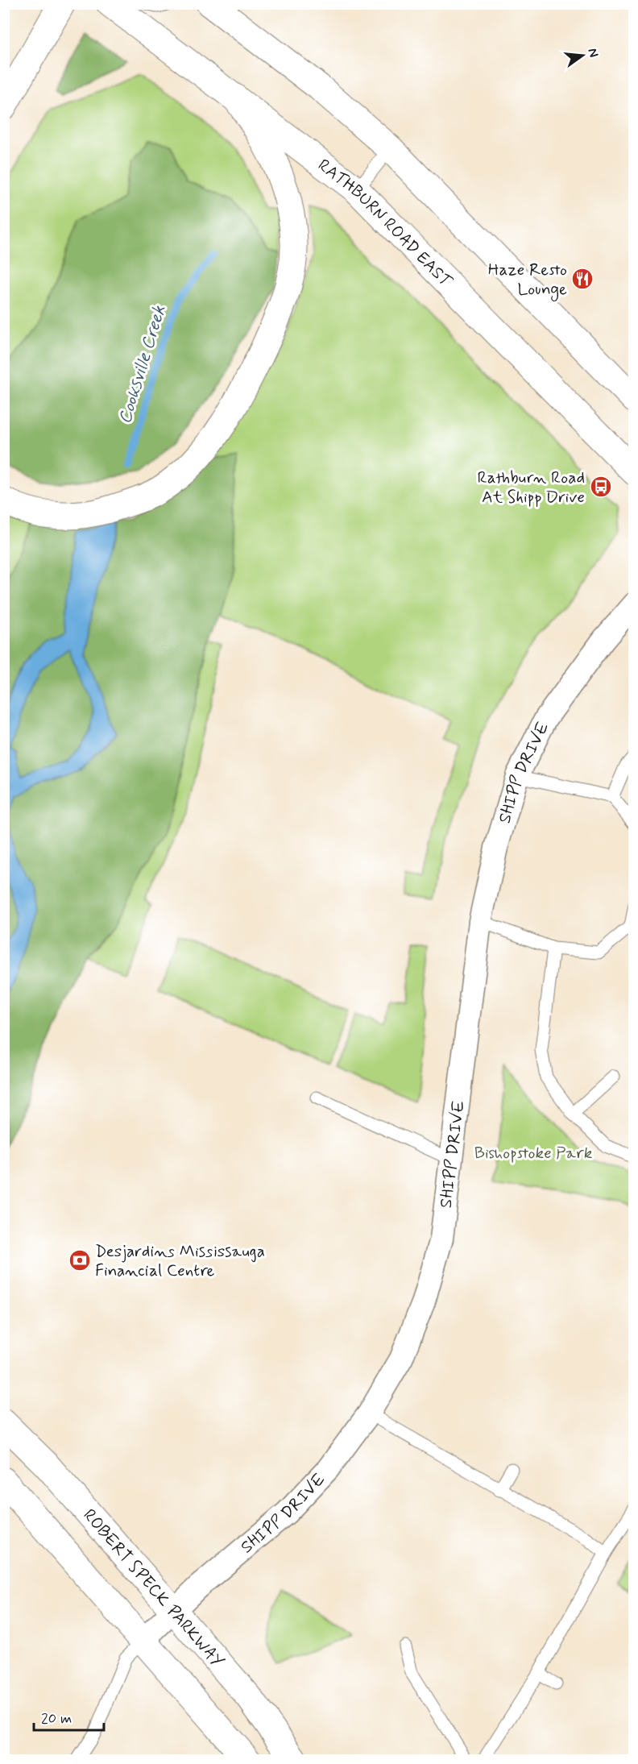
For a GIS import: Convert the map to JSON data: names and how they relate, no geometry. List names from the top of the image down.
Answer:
{
  "streets": {
    "street": ["RATHBURN ROAD EAST", "SHIPP DRIVE", "ROBERT SPECK PARKWAY"]
  },
  "crossings": [
    ["SHIPP DRIVE", "ROBERT SPECK PARKWAY"]
  ],
  "water": ["Cooksville Creek"],
  "parks": ["Bishopstoke Park"],
  "places": {
    "restaurant": ["Haze Resto Lounge"],
    "bus stop": ["Rathburn Road At Shipp Drive"],
    "bank": ["Desjardins Mississauga Financial Centre"]
  },
  "scale_bar": "20 m",
  "north": "right"
}
